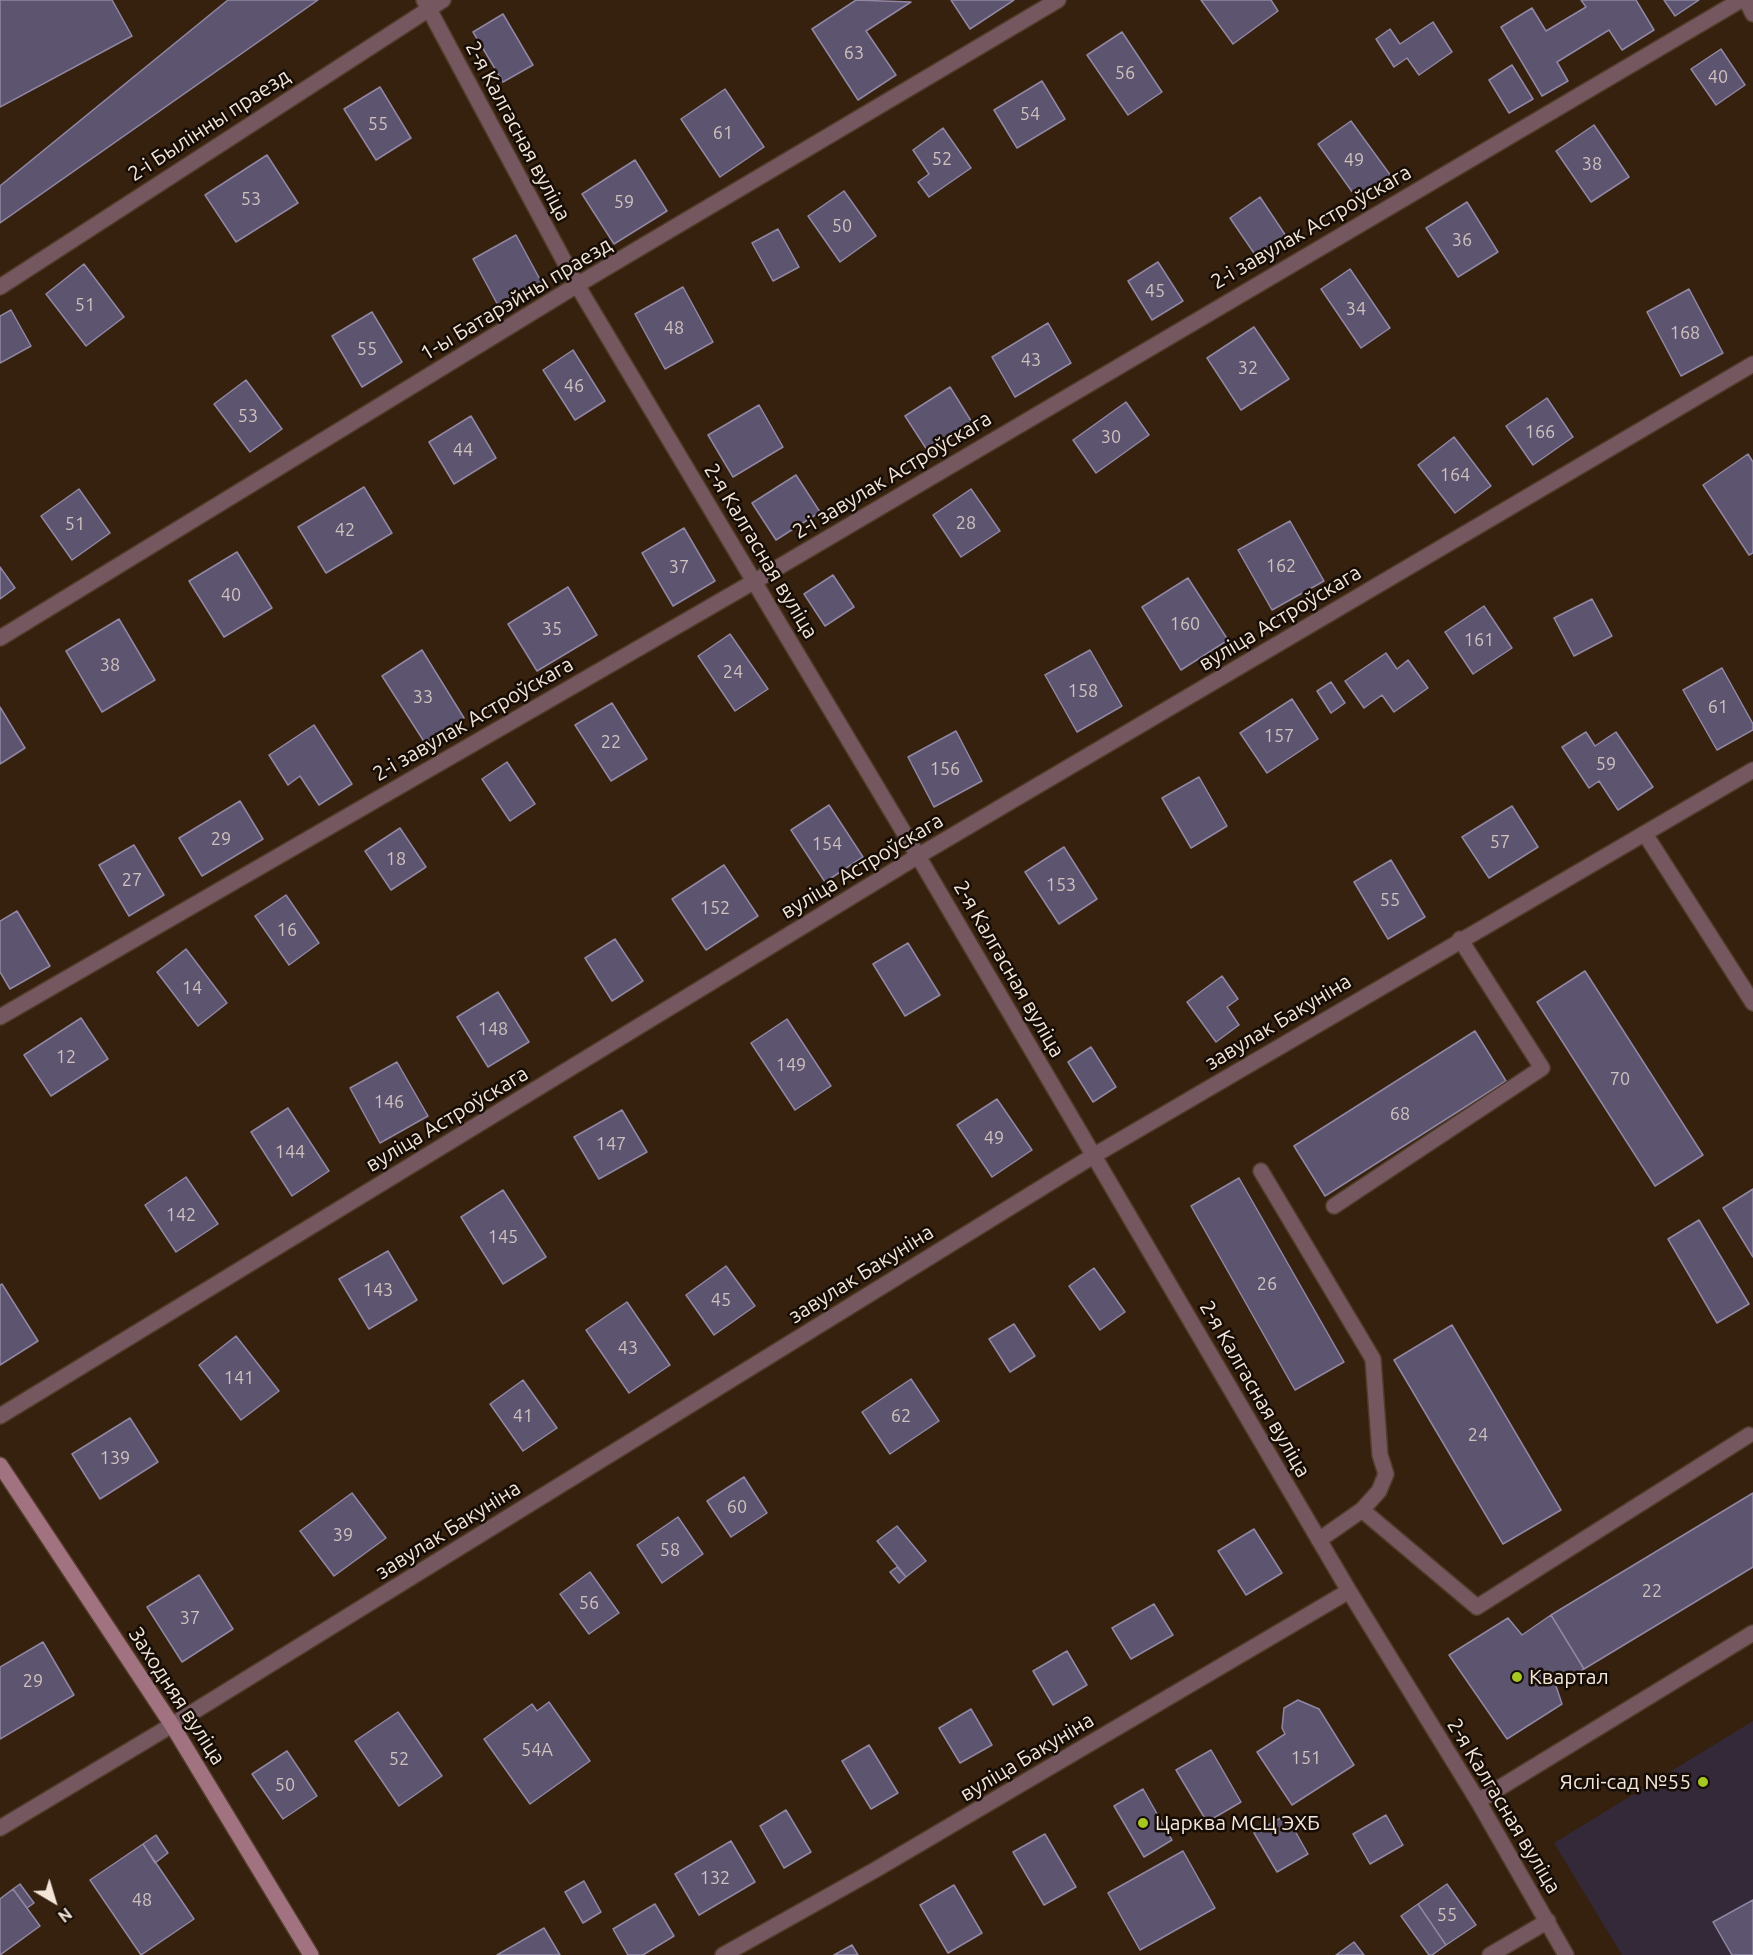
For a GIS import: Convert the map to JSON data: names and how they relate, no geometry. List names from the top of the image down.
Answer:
{
  "streets": {
    "street": [
      "2-і Былінны праезд",
      "2-я Калгасная вуліца",
      "2-і завулак Астроўскага",
      "1-ы Батарэйны праезд",
      "вуліца Астроўскага",
      "завулак Бакуніна",
      "Заходняя вуліца",
      "вуліца Бакуніна"
    ]
  },
  "crossings": [
    ["2-і Былінны праезд", "2-я Калгасная вуліца"],
    ["2-я Калгасная вуліца", "2-і завулак Астроўскага"],
    ["2-я Калгасная вуліца", "1-ы Батарэйны праезд"],
    ["2-я Калгасная вуліца", "вуліца Астроўскага"],
    ["2-я Калгасная вуліца", "завулак Бакуніна"],
    ["2-я Калгасная вуліца", "вуліца Бакуніна"],
    ["завулак Бакуніна", "Заходняя вуліца"]
  ],
  "places": ["Квартал", "Яслі-сад №55", "Царква МСЦ ЭХБ"],
  "house_numbers": [
    "63",
    "56",
    "40",
    "54",
    "55",
    "61",
    "52",
    "49",
    "38",
    "53",
    "59",
    "50",
    "36",
    "45",
    "51",
    "34",
    "48",
    "168",
    "55",
    "43",
    "32",
    "46",
    "53",
    "166",
    "30",
    "44",
    "164",
    "28",
    "51",
    "42",
    "162",
    "37",
    "40",
    "160",
    "35",
    "161",
    "38",
    "24",
    "158",
    "33",
    "61",
    "157",
    "22",
    "59",
    "156",
    "29",
    "57",
    "154",
    "18",
    "27",
    "153",
    "55",
    "152",
    "16",
    "14",
    "148",
    "12",
    "149",
    "70",
    "146",
    "68",
    "49",
    "147",
    "144",
    "142",
    "145",
    "26",
    "143",
    "45",
    "43",
    "141",
    "41",
    "62",
    "24",
    "139",
    "60",
    "39",
    "58",
    "22",
    "56",
    "37",
    "29",
    "54А",
    "151",
    "52",
    "50",
    "132",
    "48",
    "55"
  ],
  "north": "bottom right"
}
